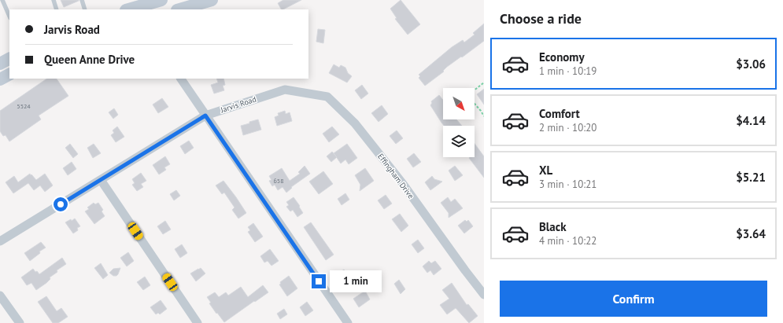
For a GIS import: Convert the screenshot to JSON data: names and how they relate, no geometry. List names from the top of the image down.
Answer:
{
  "streets": {
    "street": ["Jarvis Road", "Effingham Drive"]
  },
  "crossings": [
    ["Jarvis Road", "Effingham Drive"]
  ],
  "house_numbers": ["5524", "658"],
  "north": "bottom right",
  "page": {
    "heading": "Choose a ride",
    "banner": ["Jarvis Road", "Queen Anne Drive"],
    "list": [
      {
        "name": "Economy",
        "note": "1 min · 10:19",
        "value": "$3.06"
      },
      {
        "name": "Comfort",
        "note": "2 min · 10:20",
        "value": "$4.14"
      },
      {
        "name": "XL",
        "note": "3 min · 10:21",
        "value": "$5.21"
      },
      {
        "name": "Black",
        "note": "4 min · 10:22",
        "value": "$3.64"
      }
    ],
    "bubble": "1 min",
    "buttons": "Confirm"
  }
}
